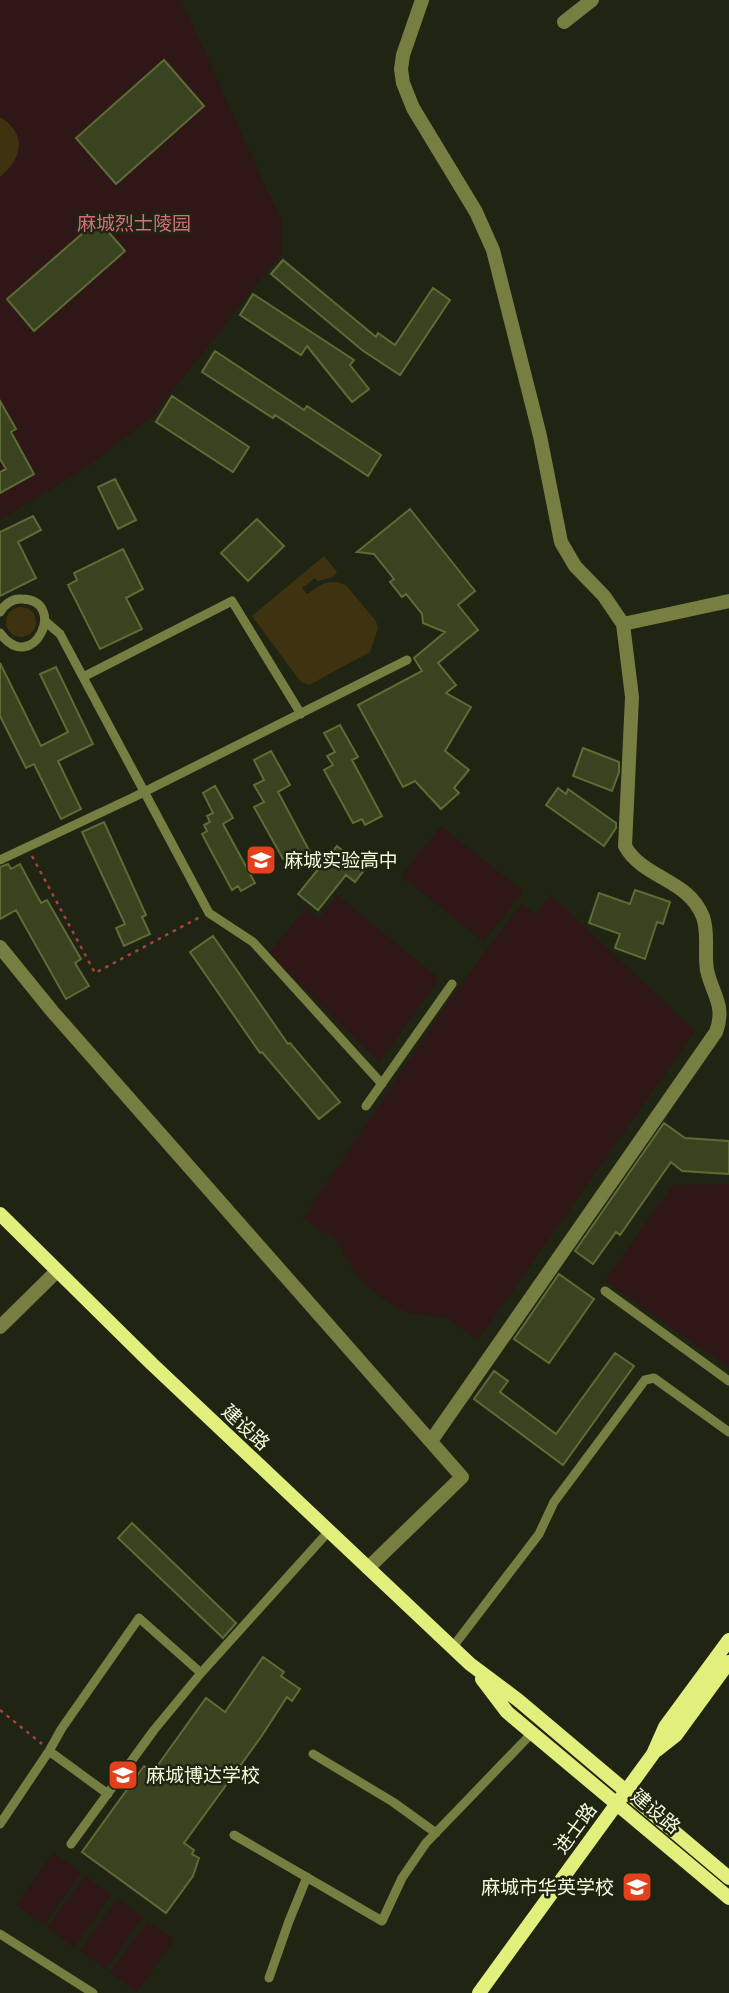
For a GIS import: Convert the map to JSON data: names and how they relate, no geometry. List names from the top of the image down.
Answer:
{
  "streets": {
    "street": ["建设路", "进士路"]
  },
  "crossings": [
    ["建设路", "进士路"]
  ],
  "parks": ["麻城烈士陵园"],
  "places": {
    "school or university": ["麻城实验高中", "麻城博达学校", "麻城市华英学校"]
  }
}
